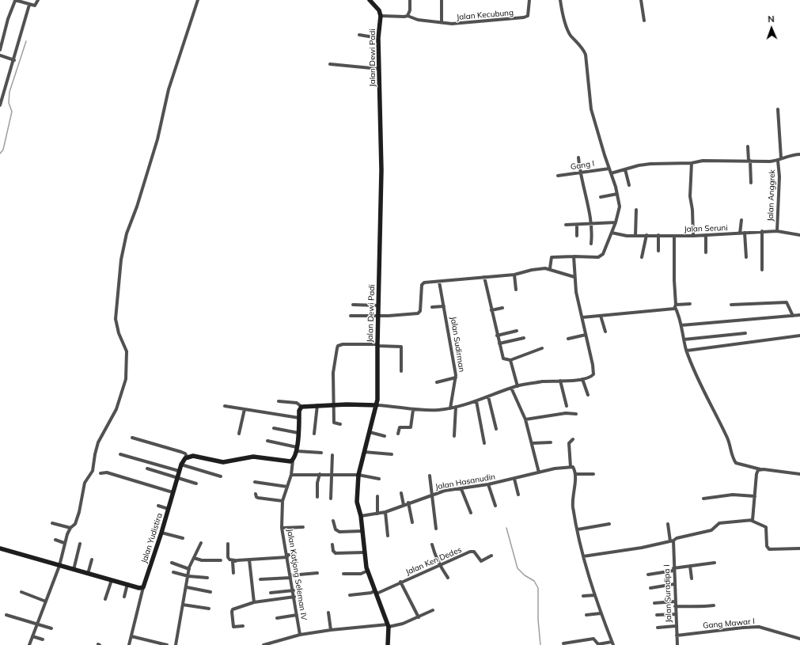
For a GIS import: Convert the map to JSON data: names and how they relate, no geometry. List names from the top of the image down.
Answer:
{
  "streets": {
    "street": [
      "Jalan Kecubung",
      "Jalan Dewi Padi",
      "Gang I",
      "Jalan Anggrek",
      "Jalan Seruni",
      "Jalan Sudirman",
      "Jalan Hasanudin",
      "Jalan Yudistira",
      "Jalan Ken Dedes",
      "Jalan Katjong Seleman IV",
      "Jalan Suradipa I",
      "Gang Mawar I"
    ]
  },
  "crossings": [
    ["Jalan Kecubung", "Jalan Dewi Padi"],
    ["Jalan Dewi Padi", "Jalan Hasanudin"],
    ["Jalan Dewi Padi", "Jalan Ken Dedes"],
    ["Jalan Anggrek", "Jalan Seruni"],
    ["Jalan Suradipa I", "Gang Mawar I"]
  ],
  "north": "top"
}
